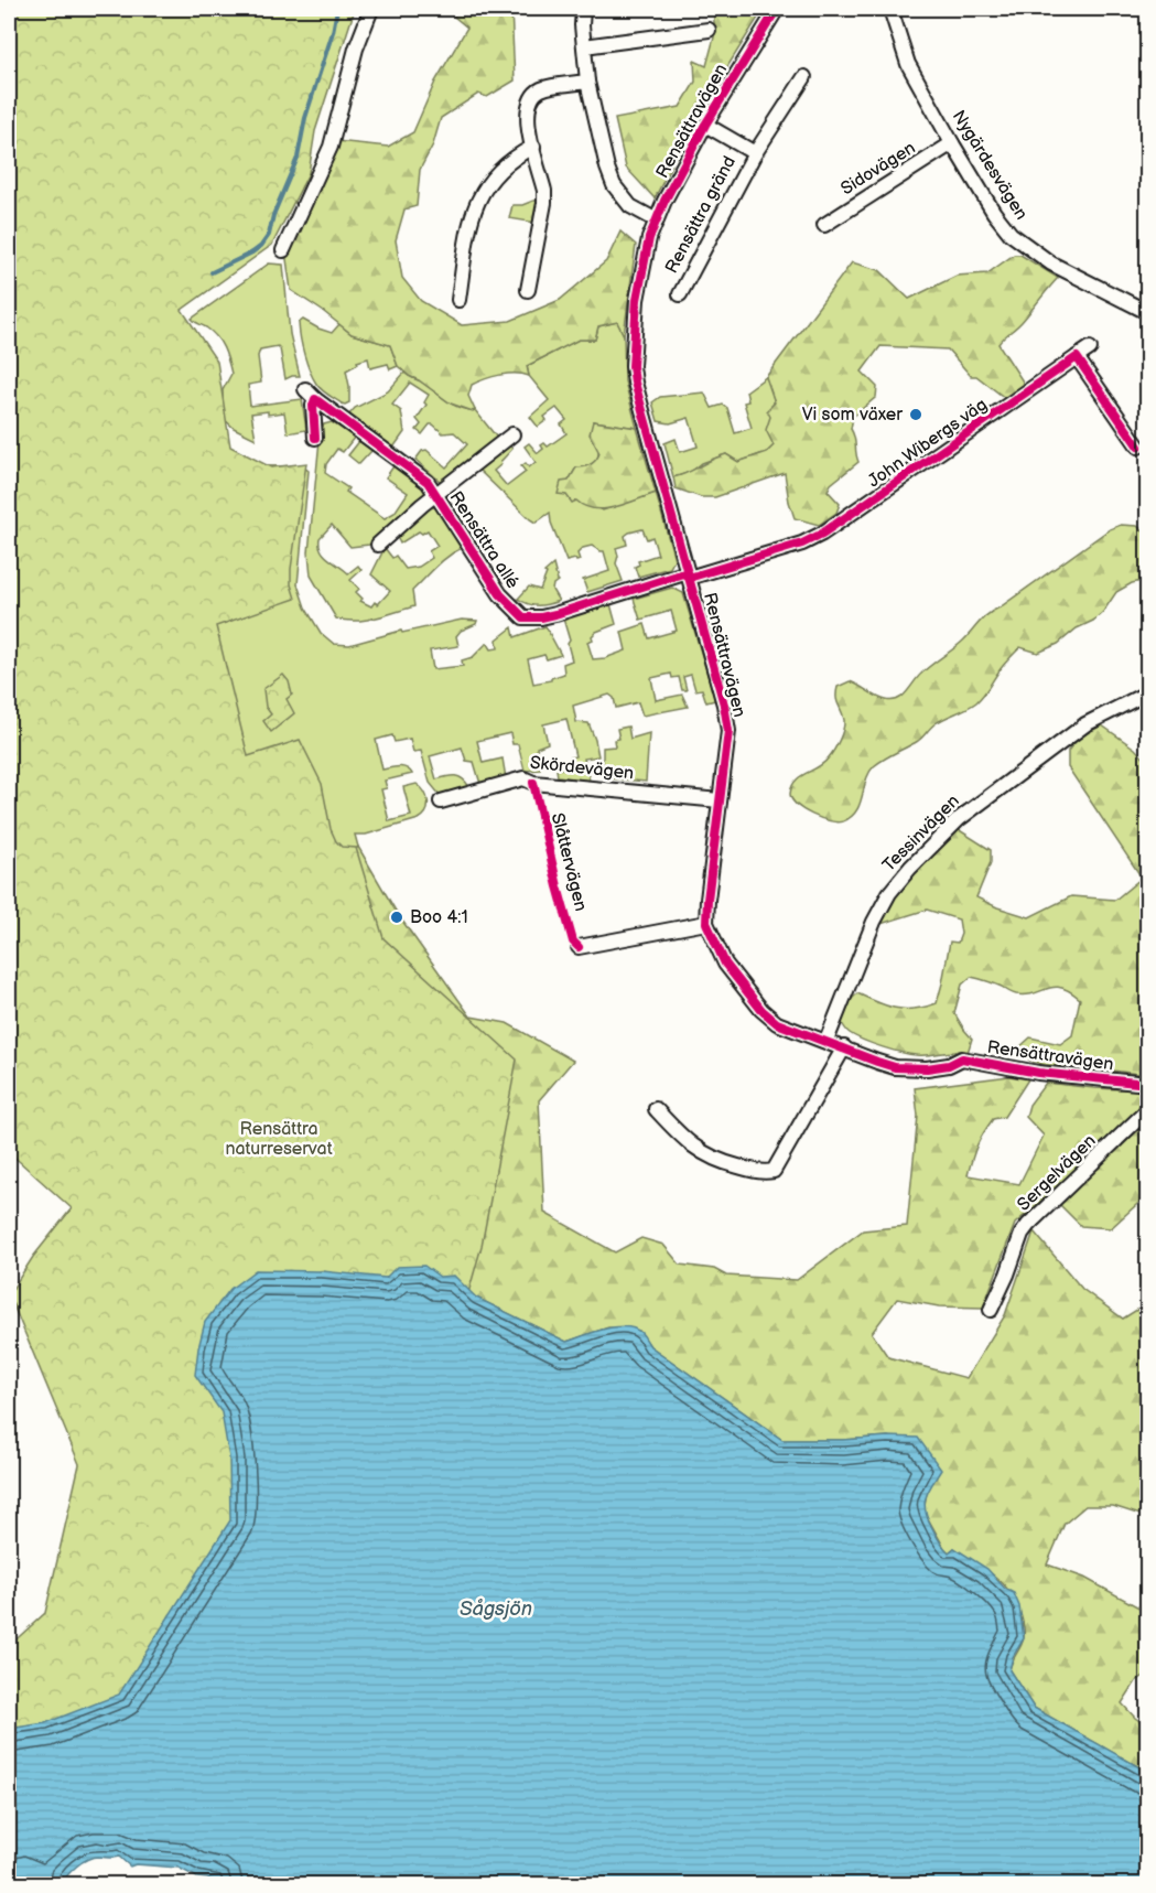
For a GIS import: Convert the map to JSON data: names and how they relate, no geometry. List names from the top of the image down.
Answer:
{
  "streets": {
    "street": [
      "Rensättravägen",
      "Nygärdesvägen",
      "Sidovägen",
      "Rensättra gränd",
      "John Wibergs väg",
      "Rensättra allé",
      "Skördevägen",
      "Tessinvägen",
      "Sergelvägen"
    ],
    "cycle path": ["Slåttervägen"]
  },
  "crossings": [
    ["Rensättravägen", "Rensättra gränd"],
    ["Rensättravägen", "John Wibergs väg"],
    ["Rensättravägen", "Rensättra allé"],
    ["Rensättravägen", "Skördevägen"],
    ["Rensättravägen", "Tessinvägen"],
    ["Nygärdesvägen", "Sidovägen"],
    ["John Wibergs väg", "Rensättra allé"]
  ],
  "water": ["Sågsjön"],
  "parks": ["Rensättra naturreservat"],
  "places": ["Vi som växer", "Boo 4:1"]
}
